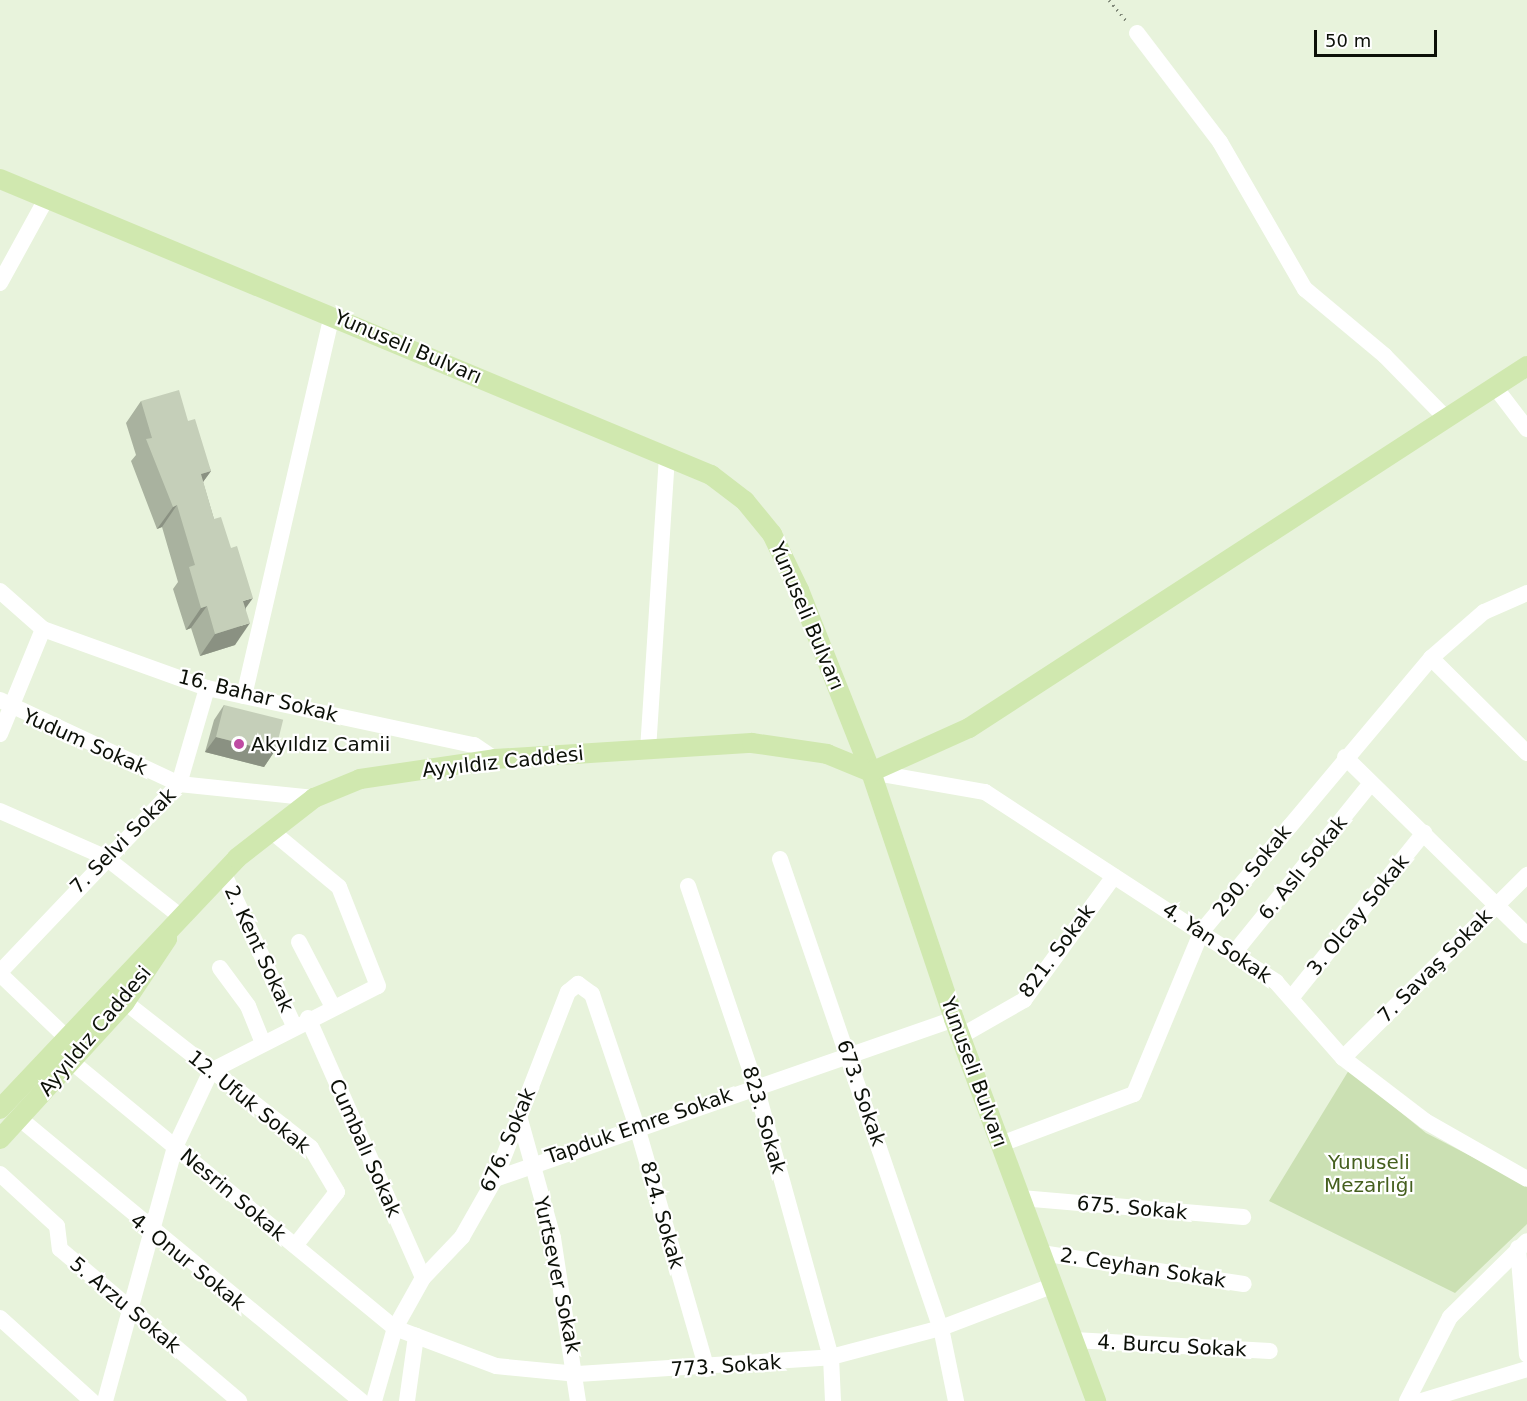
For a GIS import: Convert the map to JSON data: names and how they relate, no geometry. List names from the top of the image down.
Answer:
{
  "streets": {
    "main road": ["Yunuseli Bulvarı", "Ayyıldız Caddesi"],
    "street": [
      "16. Bahar Sokak",
      "Yudum Sokak",
      "7. Selvi Sokak",
      "6. Aslı Sokak",
      "290. Sokak",
      "3. Olcay Sokak",
      "4. Yan Sokak",
      "2. Kent Sokak",
      "821. Sokak",
      "7. Savaş Sokak",
      "673. Sokak",
      "12. Ufuk Sokak",
      "823. Sokak",
      "Tapduk Emre Sokak",
      "676. Sokak",
      "Cumbalı Sokak",
      "Nesrin Sokak",
      "675. Sokak",
      "824. Sokak",
      "4. Onur Sokak",
      "2. Ceyhan Sokak",
      "Yurtsever Sokak",
      "5. Arzu Sokak",
      "4. Burcu Sokak",
      "773. Sokak"
    ]
  },
  "crossings": [
    ["Yunuseli Bulvarı", "Ayyıldız Caddesi"],
    ["Yunuseli Bulvarı", "290. Sokak"],
    ["Yunuseli Bulvarı", "4. Yan Sokak"],
    ["Yunuseli Bulvarı", "821. Sokak"],
    ["Yunuseli Bulvarı", "Tapduk Emre Sokak"],
    ["Yunuseli Bulvarı", "675. Sokak"],
    ["Yunuseli Bulvarı", "2. Ceyhan Sokak"],
    ["Yunuseli Bulvarı", "4. Burcu Sokak"],
    ["Yunuseli Bulvarı", "773. Sokak"],
    ["16. Bahar Sokak", "Ayyıldız Caddesi"],
    ["16. Bahar Sokak", "7. Selvi Sokak"],
    ["Yudum Sokak", "Ayyıldız Caddesi"],
    ["Yudum Sokak", "7. Selvi Sokak"],
    ["Ayyıldız Caddesi", "4. Yan Sokak"],
    ["Ayyıldız Caddesi", "2. Kent Sokak"],
    ["Ayyıldız Caddesi", "12. Ufuk Sokak"],
    ["Ayyıldız Caddesi", "Nesrin Sokak"],
    ["Ayyıldız Caddesi", "4. Onur Sokak"],
    ["6. Aslı Sokak", "4. Yan Sokak"],
    ["290. Sokak", "4. Yan Sokak"],
    ["3. Olcay Sokak", "4. Yan Sokak"],
    ["4. Yan Sokak", "821. Sokak"],
    ["4. Yan Sokak", "7. Savaş Sokak"],
    ["2. Kent Sokak", "Cumbalı Sokak"],
    ["821. Sokak", "Tapduk Emre Sokak"],
    ["673. Sokak", "Tapduk Emre Sokak"],
    ["673. Sokak", "773. Sokak"],
    ["12. Ufuk Sokak", "Nesrin Sokak"],
    ["823. Sokak", "Tapduk Emre Sokak"],
    ["823. Sokak", "773. Sokak"],
    ["Tapduk Emre Sokak", "676. Sokak"],
    ["Tapduk Emre Sokak", "824. Sokak"],
    ["Tapduk Emre Sokak", "Yurtsever Sokak"],
    ["676. Sokak", "Cumbalı Sokak"],
    ["676. Sokak", "Nesrin Sokak"],
    ["676. Sokak", "824. Sokak"],
    ["676. Sokak", "Yurtsever Sokak"],
    ["676. Sokak", "773. Sokak"],
    ["Nesrin Sokak", "773. Sokak"],
    ["824. Sokak", "773. Sokak"],
    ["Yurtsever Sokak", "773. Sokak"]
  ],
  "parks": ["Yunuseli Mezarlığı"],
  "places": ["Akyıldız Camii"],
  "scale_bar": "50 m"
}
